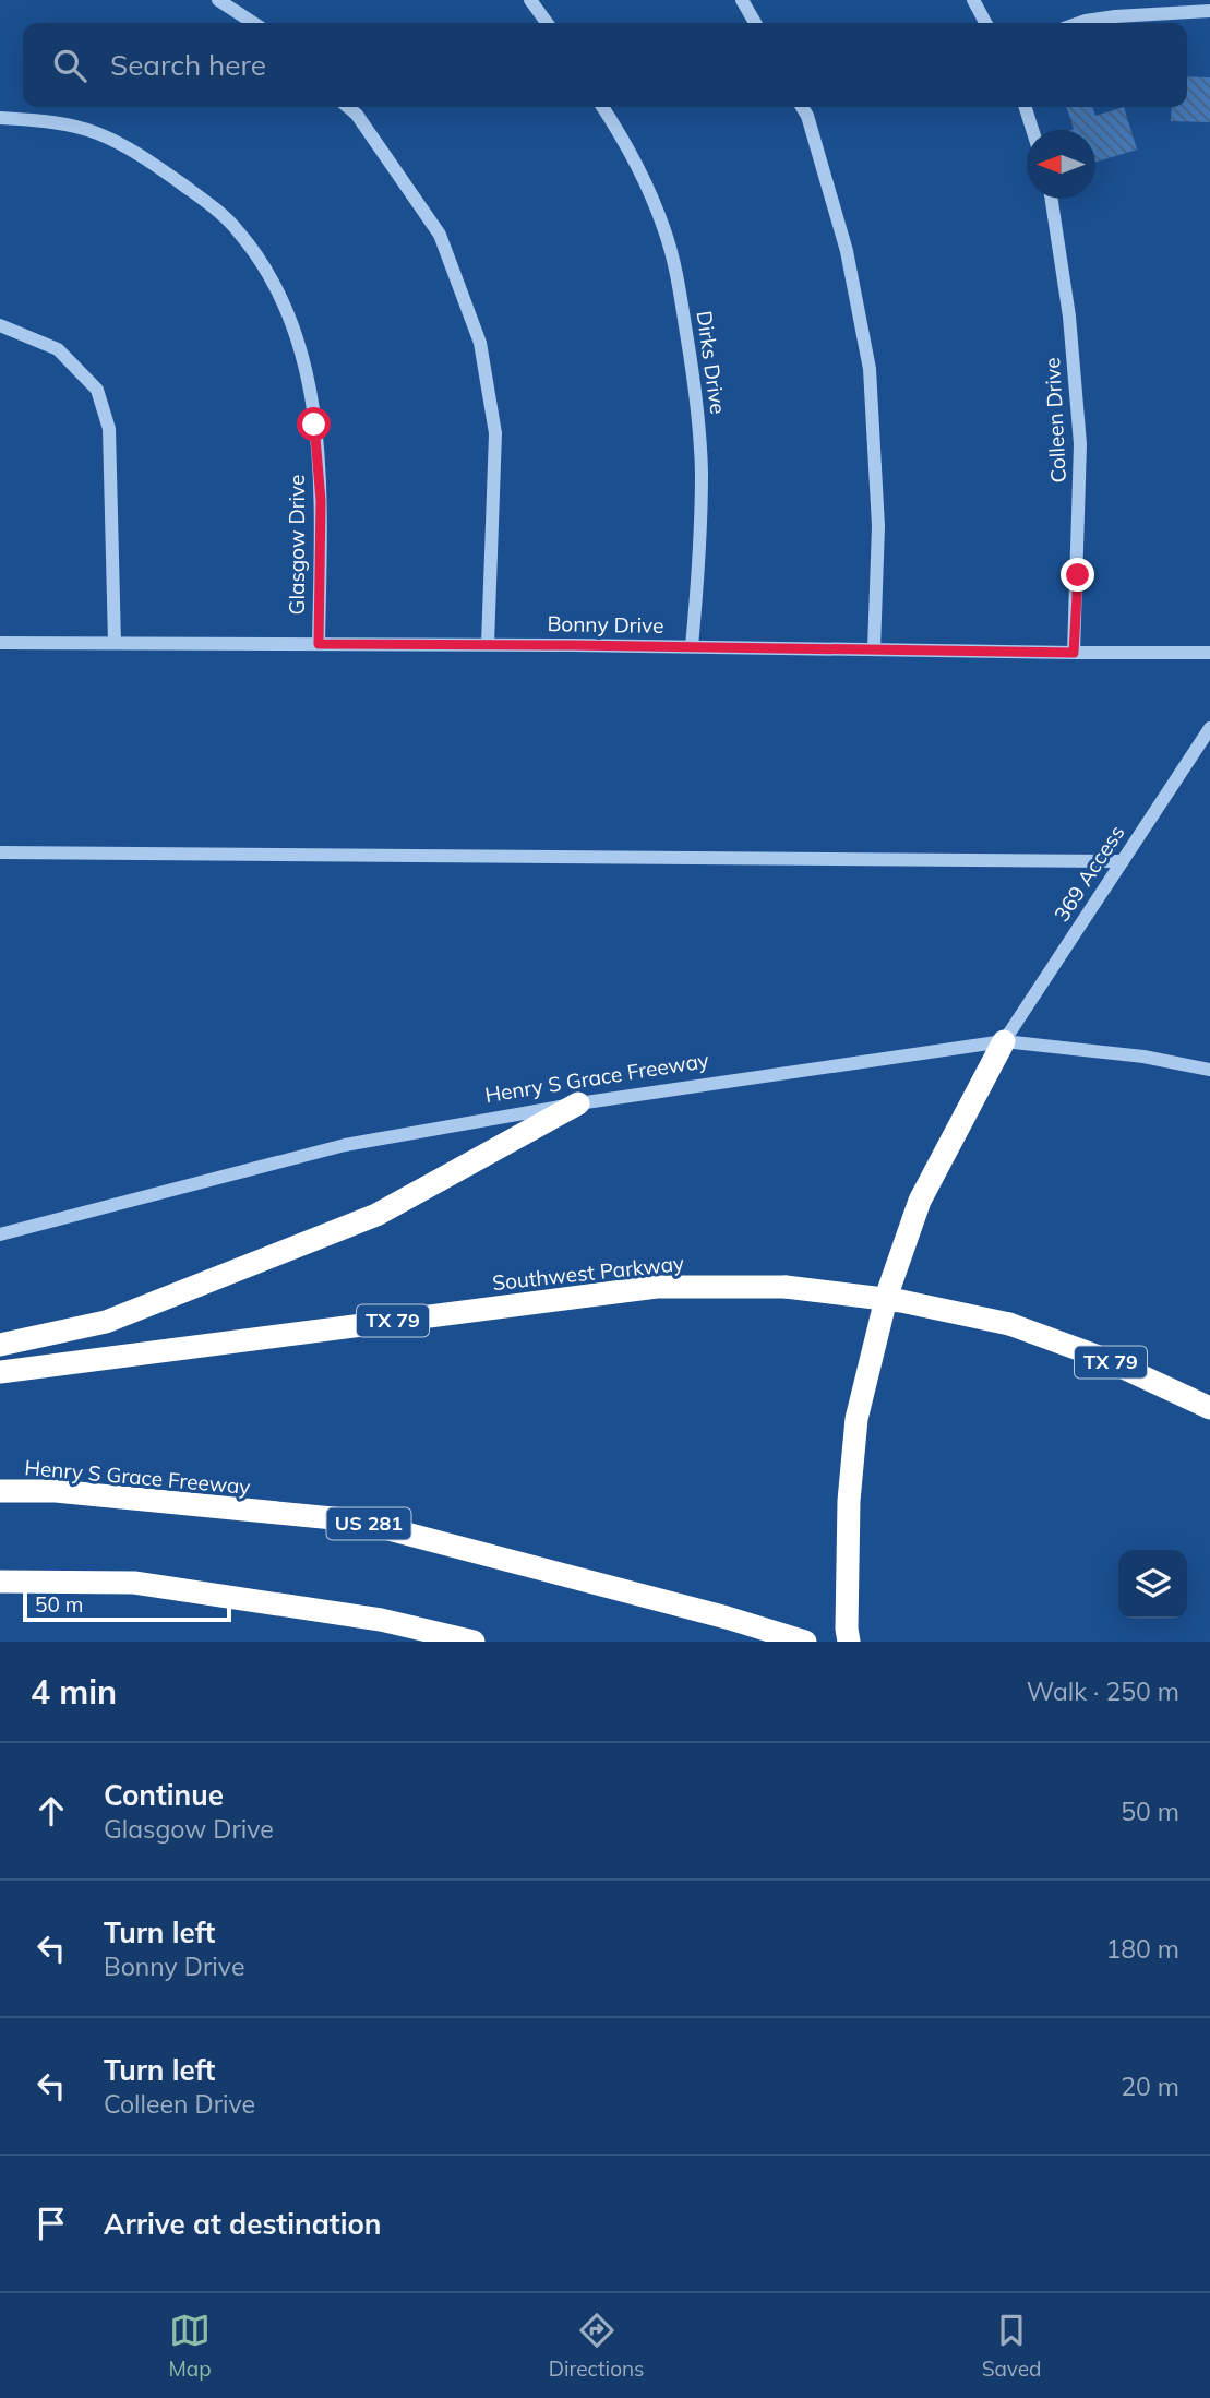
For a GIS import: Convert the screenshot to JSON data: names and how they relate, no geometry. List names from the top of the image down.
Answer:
{
  "streets": {
    "highway": [
      "Henry S Grace Freeway",
      "Southwest Parkway",
      "TX 79",
      "US 281"
    ],
    "street": [
      "Dirks Drive",
      "Colleen Drive",
      "Glasgow Drive",
      "Bonny Drive",
      "369 Access"
    ]
  },
  "crossings": [
    ["Dirks Drive", "Bonny Drive"],
    ["Colleen Drive", "Bonny Drive"],
    ["Glasgow Drive", "Bonny Drive"],
    ["369 Access", "Henry S Grace Freeway"]
  ],
  "scale_bar": "50 m",
  "north": "left",
  "page": {
    "search": "Search here",
    "scale": "50 m",
    "heading": ["4 min", "Walk · 250 m"],
    "list": [
      ["Continue", "Glasgow Drive", "50 m"],
      ["Turn left", "Bonny Drive", "180 m"],
      ["Turn left", "Colleen Drive", "20 m"],
      "Arrive at destination"
    ],
    "nav": ["Map", "Directions", "Saved"]
  }
}
